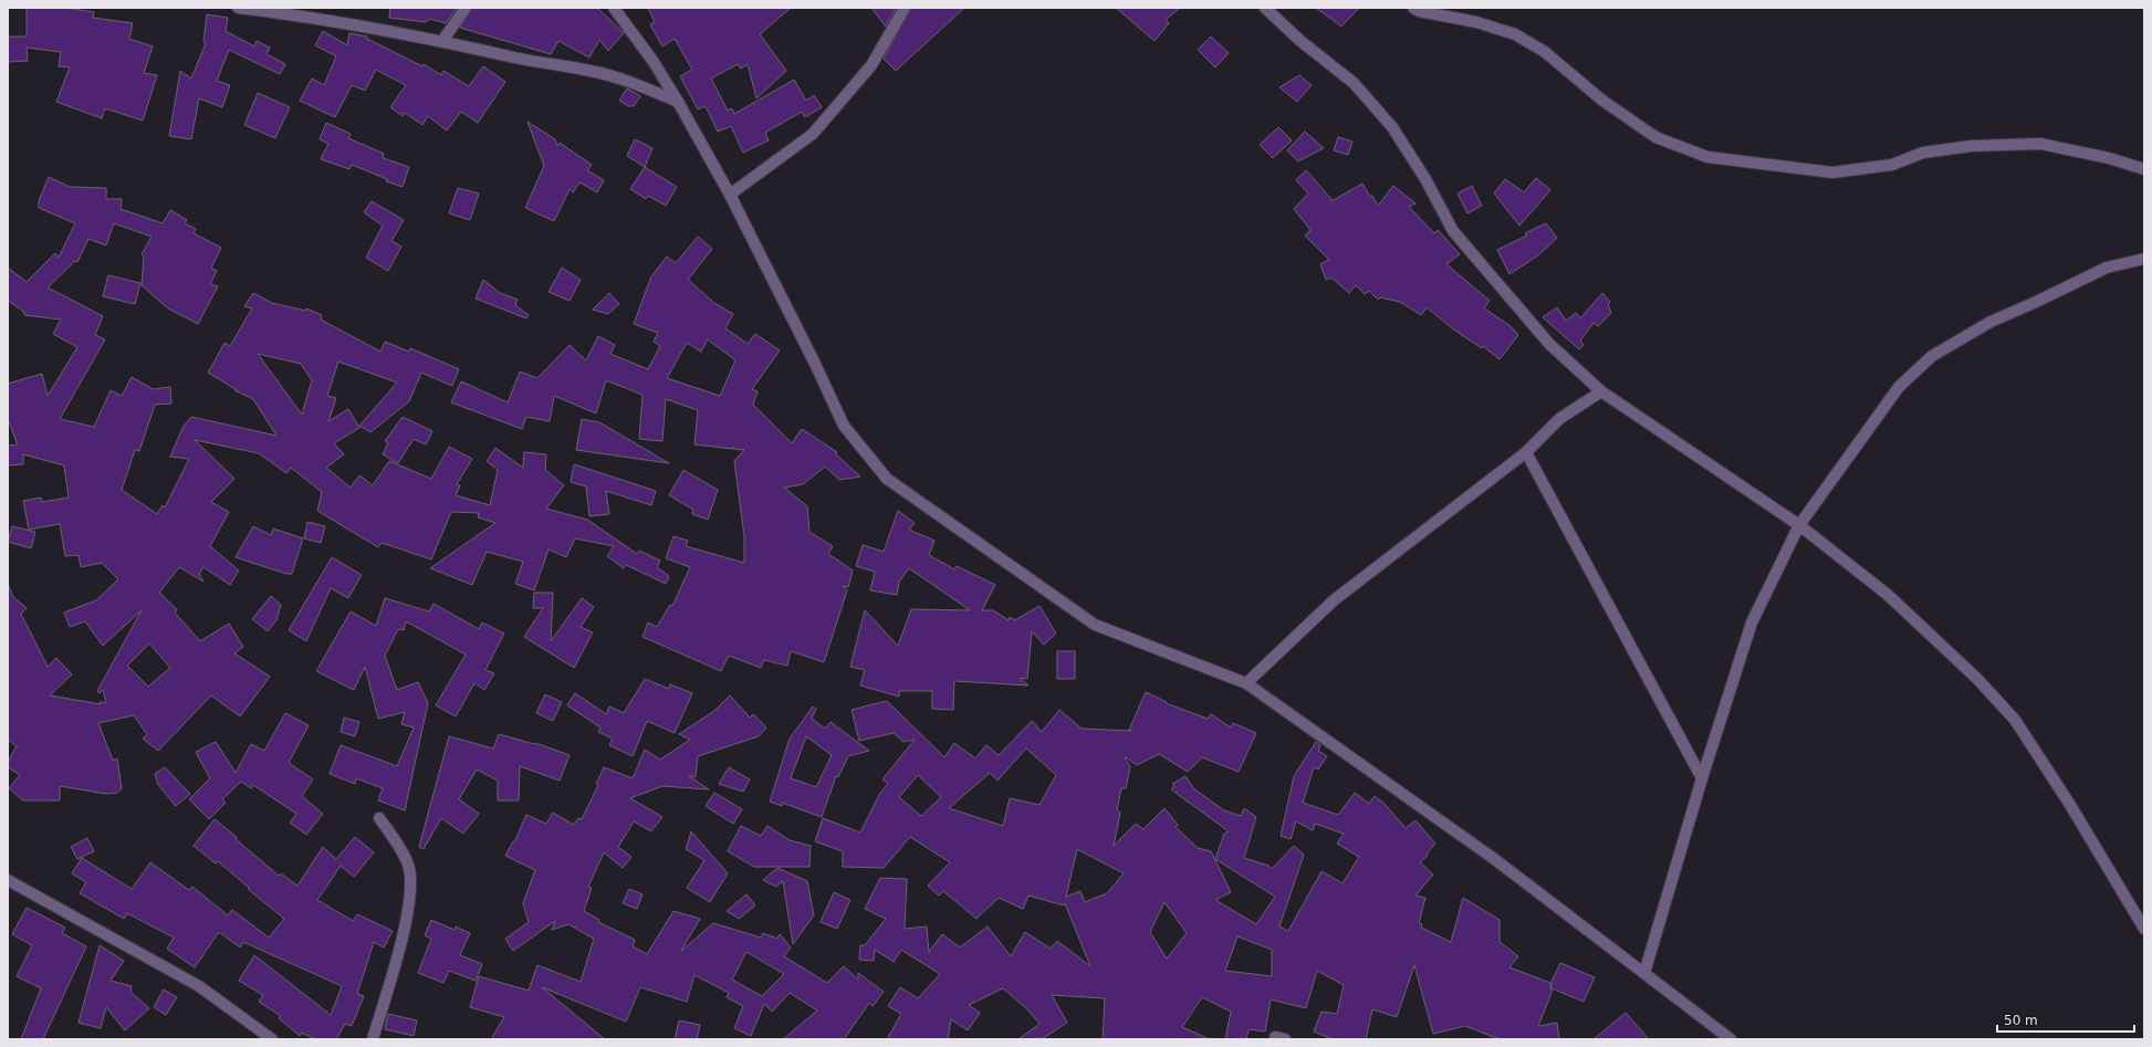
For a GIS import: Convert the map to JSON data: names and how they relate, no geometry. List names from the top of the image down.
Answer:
{
  "scale_bar": "50 m"
}
